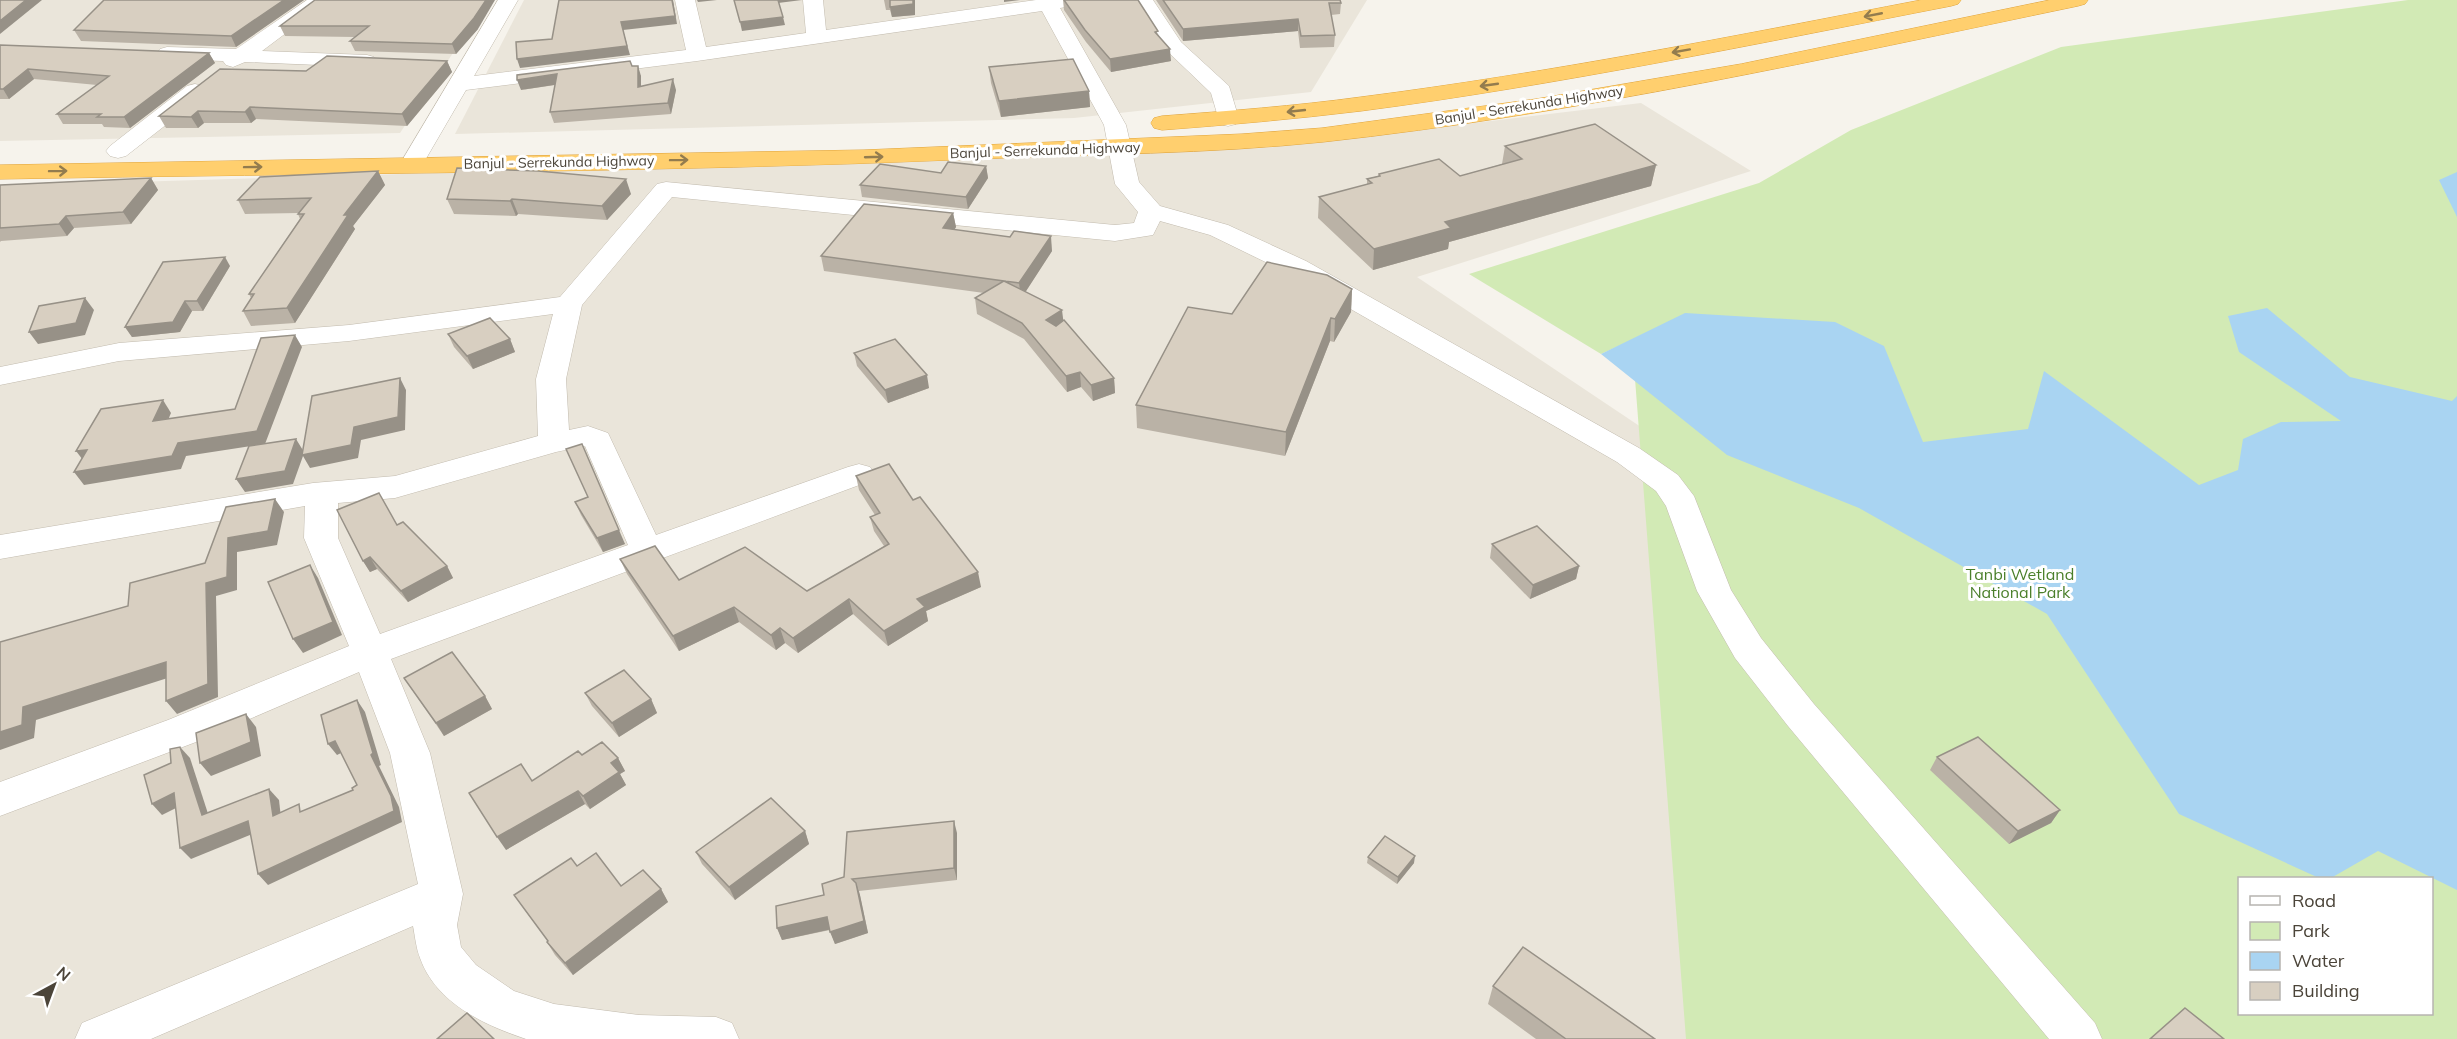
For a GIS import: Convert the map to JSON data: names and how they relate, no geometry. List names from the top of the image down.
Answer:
{
  "streets": {
    "highway": ["Banjul - Serrekunda Highway"]
  },
  "parks": ["Tanbi Wetland National Park"],
  "legend": [
    "Road",
    "Park",
    "Water",
    "Building"
  ],
  "north": "top right"
}
